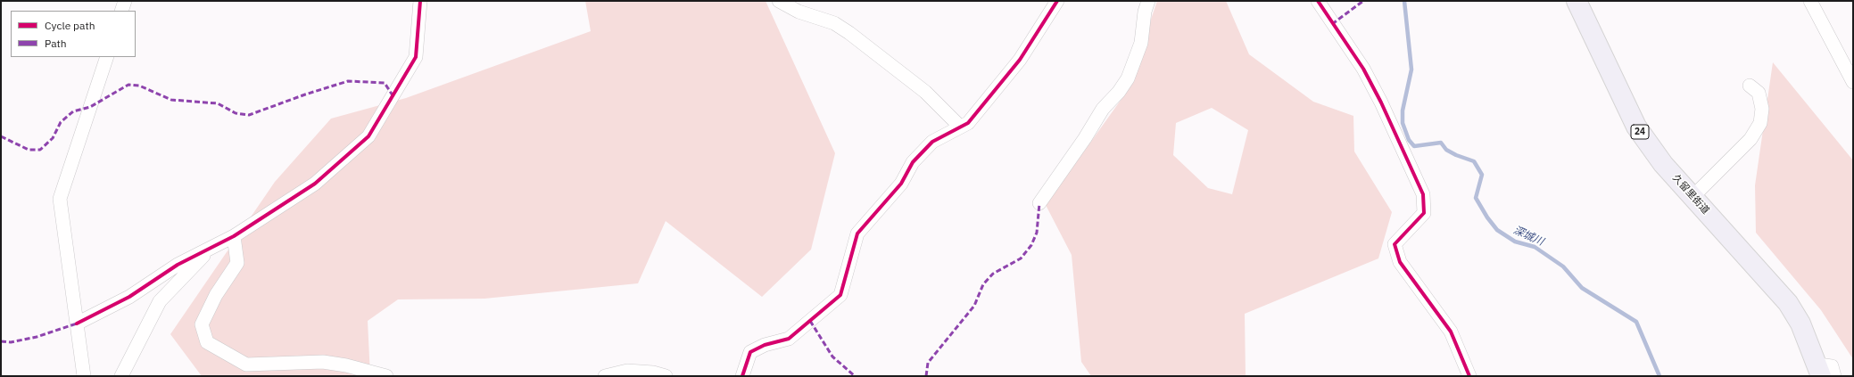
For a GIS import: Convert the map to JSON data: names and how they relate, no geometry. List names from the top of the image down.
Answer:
{
  "streets": {
    "main road": ["24", "久留里街道"]
  },
  "water": ["深城川"],
  "legend": ["Cycle path", "Path"]
}
